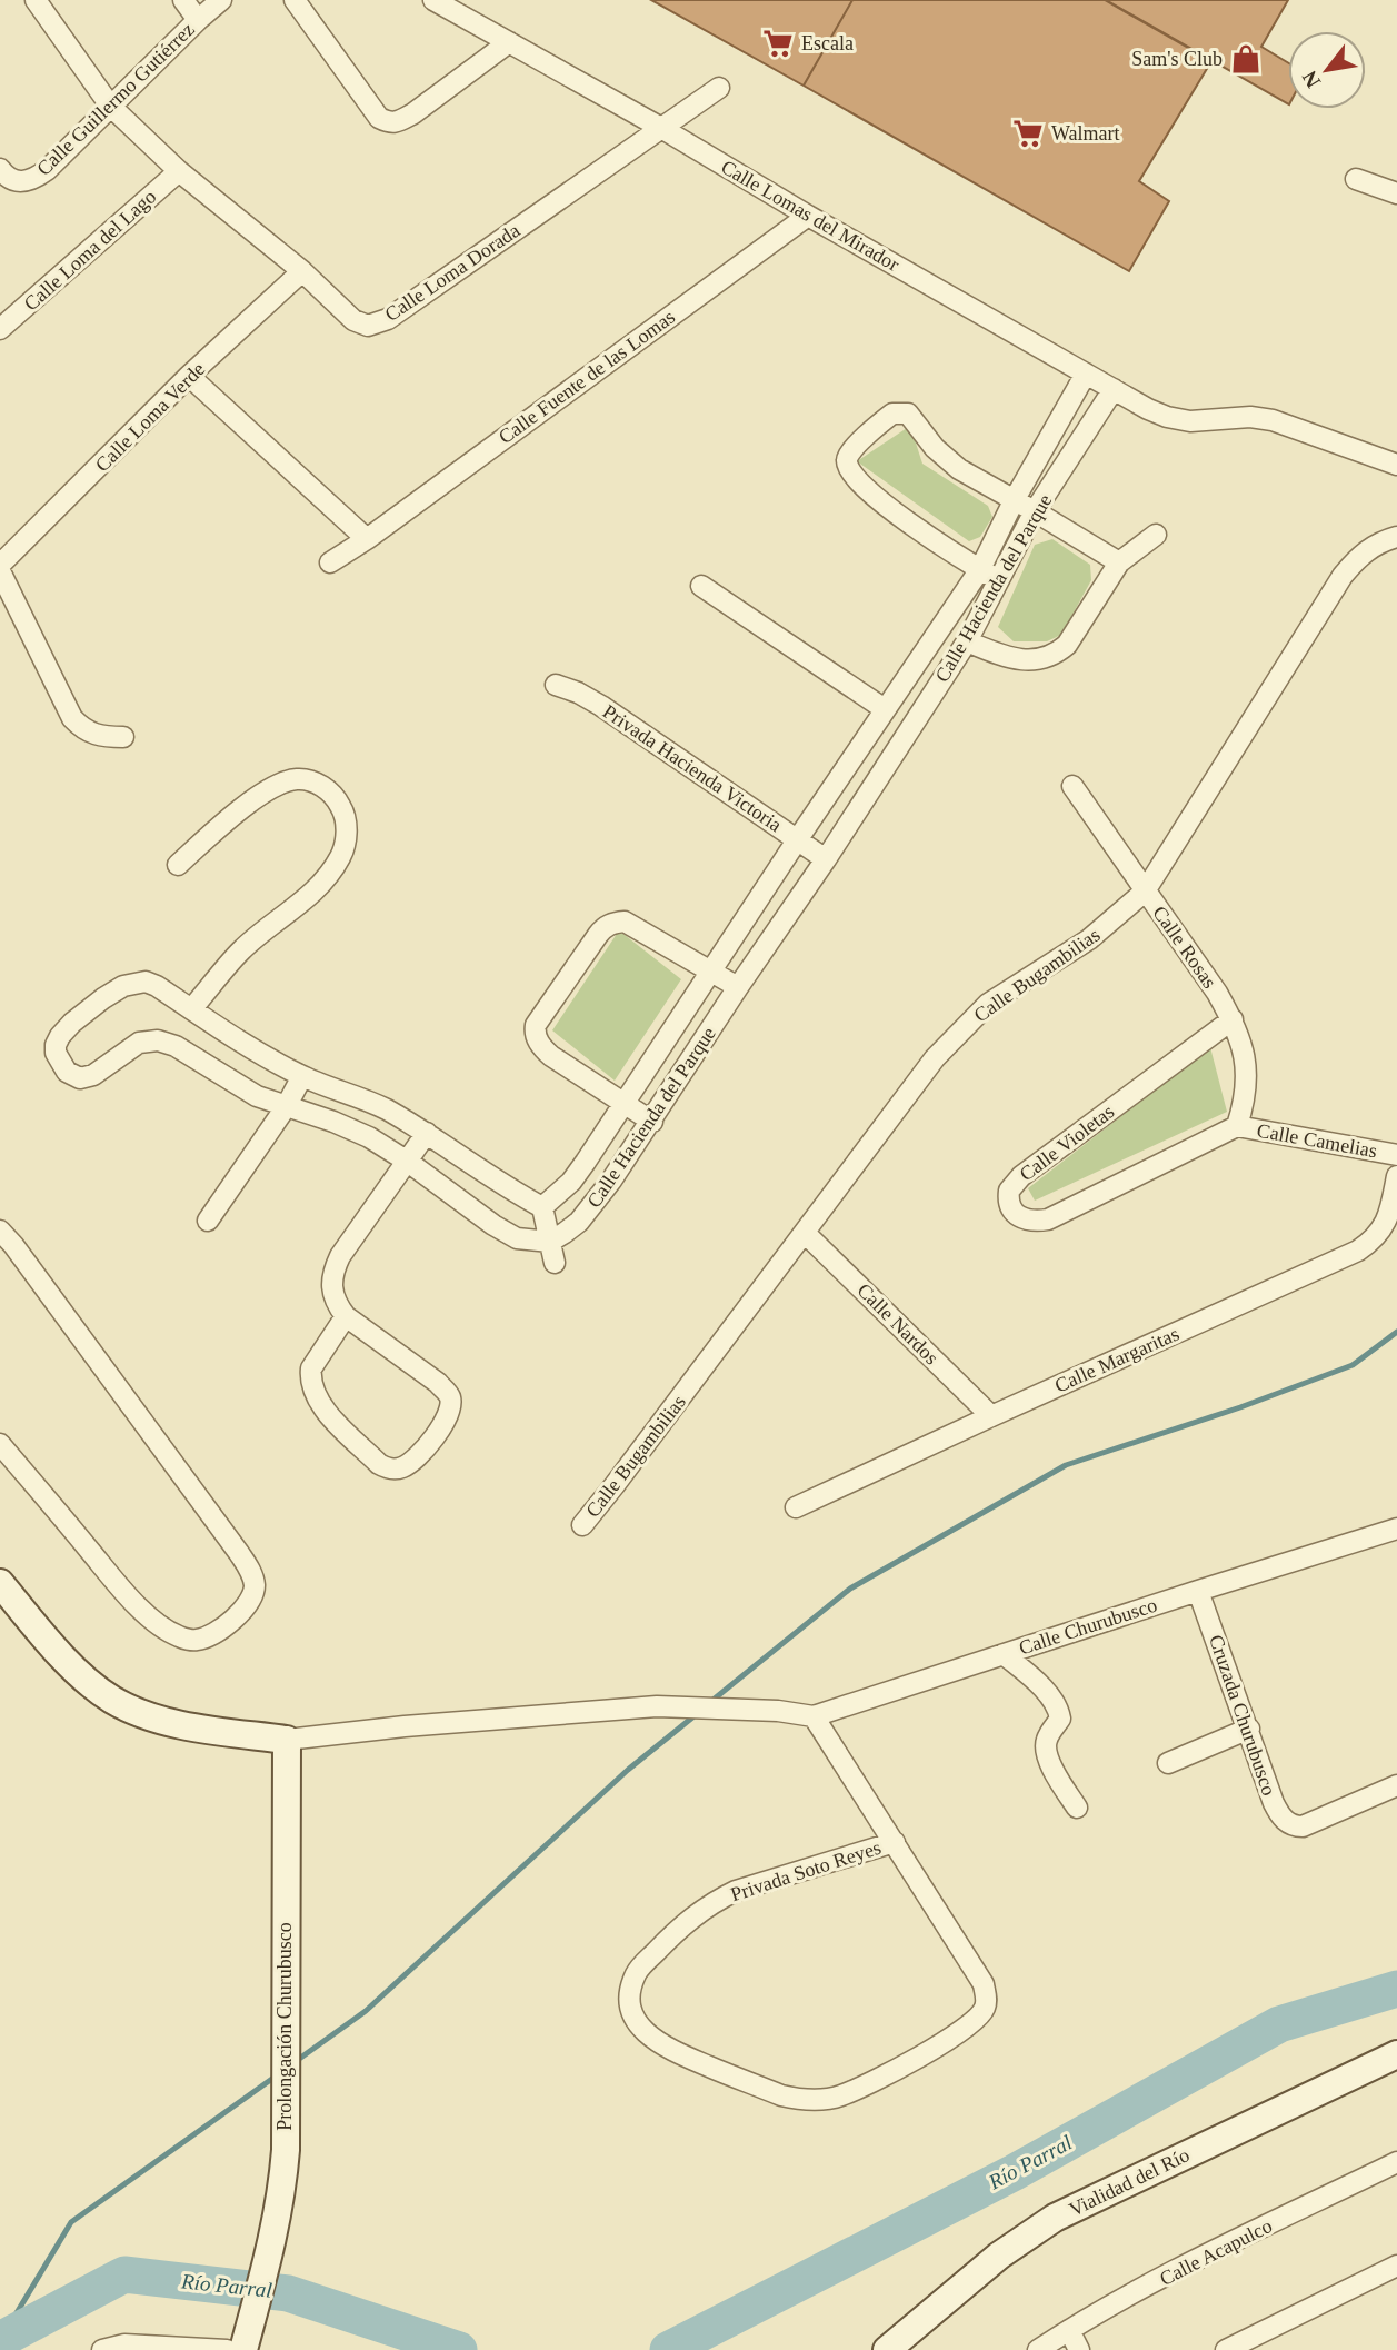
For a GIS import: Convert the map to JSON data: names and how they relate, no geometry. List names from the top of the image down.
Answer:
{
  "streets": {
    "main road": ["Prolongación Churubusco", "Vialidad del Río"],
    "street": [
      "Calle Guillermo Gutiérrez",
      "Calle Lomas del Mirador",
      "Calle Loma del Lago",
      "Calle Loma Dorada",
      "Calle Fuente de las Lomas",
      "Calle Loma Verde",
      "Calle Hacienda del Parque",
      "Privada Hacienda Victoria",
      "Calle Rosas",
      "Calle Bugambilias",
      "Calle Camelias",
      "Calle Violetas",
      "Calle Nardos",
      "Calle Margaritas",
      "Calle Churubusco",
      "Cruzada Churubusco",
      "Privada Soto Reyes",
      "Calle Acapulco"
    ]
  },
  "crossings": [
    ["Calle Guillermo Gutiérrez", "Calle Loma Dorada"],
    ["Calle Lomas del Mirador", "Calle Loma Dorada"],
    ["Calle Lomas del Mirador", "Calle Fuente de las Lomas"],
    ["Calle Lomas del Mirador", "Calle Hacienda del Parque"],
    ["Calle Loma del Lago", "Calle Loma Dorada"],
    ["Calle Loma Dorada", "Calle Loma Verde"],
    ["Calle Hacienda del Parque", "Privada Hacienda Victoria"],
    ["Calle Rosas", "Calle Bugambilias"],
    ["Calle Rosas", "Calle Camelias"],
    ["Calle Rosas", "Calle Violetas"],
    ["Calle Bugambilias", "Calle Nardos"],
    ["Calle Camelias", "Calle Violetas"],
    ["Calle Nardos", "Calle Margaritas"],
    ["Calle Churubusco", "Cruzada Churubusco"],
    ["Calle Churubusco", "Privada Soto Reyes"],
    ["Calle Churubusco", "Prolongación Churubusco"]
  ],
  "water": ["Río Parral"],
  "places": {
    "supermarket": ["Escala", "Walmart"],
    "shop": ["Sam's Club"]
  },
  "north": "bottom left"
}
